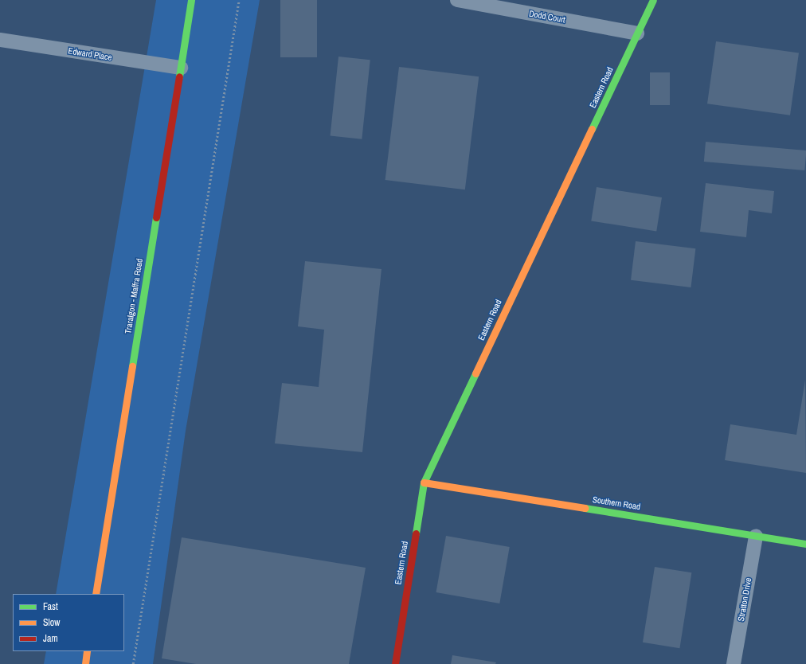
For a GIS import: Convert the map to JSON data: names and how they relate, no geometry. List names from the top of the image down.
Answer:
{
  "streets": {
    "street": [
      "Dodd Court",
      "Edward Place",
      "Eastern Road",
      "Traralgon - Maffra Road",
      "Southern Road",
      "Stratton Drive"
    ]
  },
  "crossings": [
    ["Dodd Court", "Eastern Road"],
    ["Edward Place", "Traralgon - Maffra Road"],
    ["Eastern Road", "Southern Road"],
    ["Southern Road", "Stratton Drive"]
  ],
  "legend": ["Fast", "Slow", "Jam"]
}
